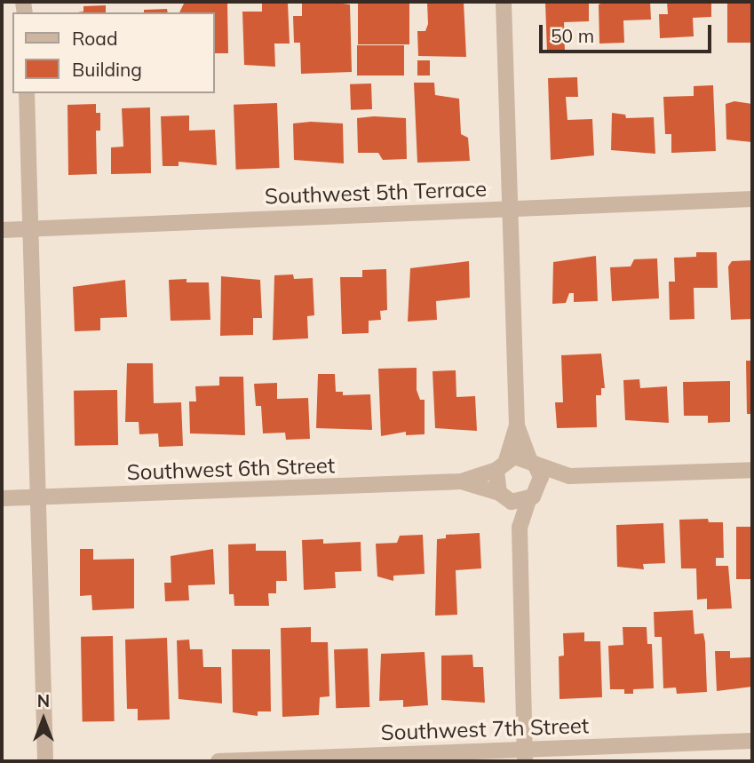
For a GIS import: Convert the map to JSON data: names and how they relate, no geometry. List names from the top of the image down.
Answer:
{
  "streets": {
    "street": ["Southwest 5th Terrace", "Southwest 6th Street", "Southwest 7th Street"]
  },
  "legend": ["Road", "Building"],
  "scale_bar": "50 m",
  "north": "top"
}
